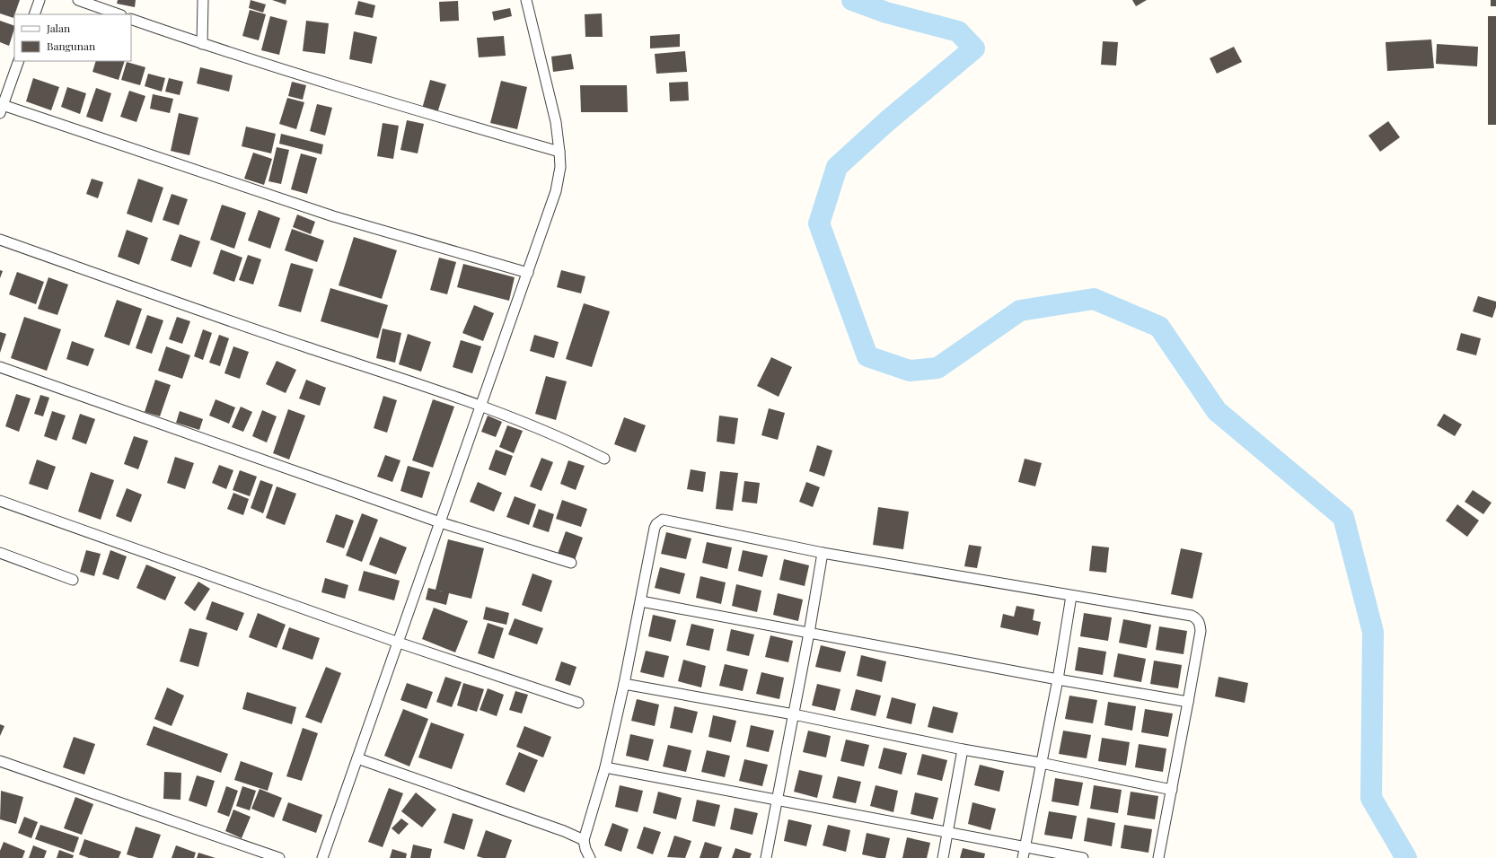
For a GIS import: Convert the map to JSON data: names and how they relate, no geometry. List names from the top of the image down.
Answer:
{
  "legend": ["Jalan", "Bangunan"]
}
